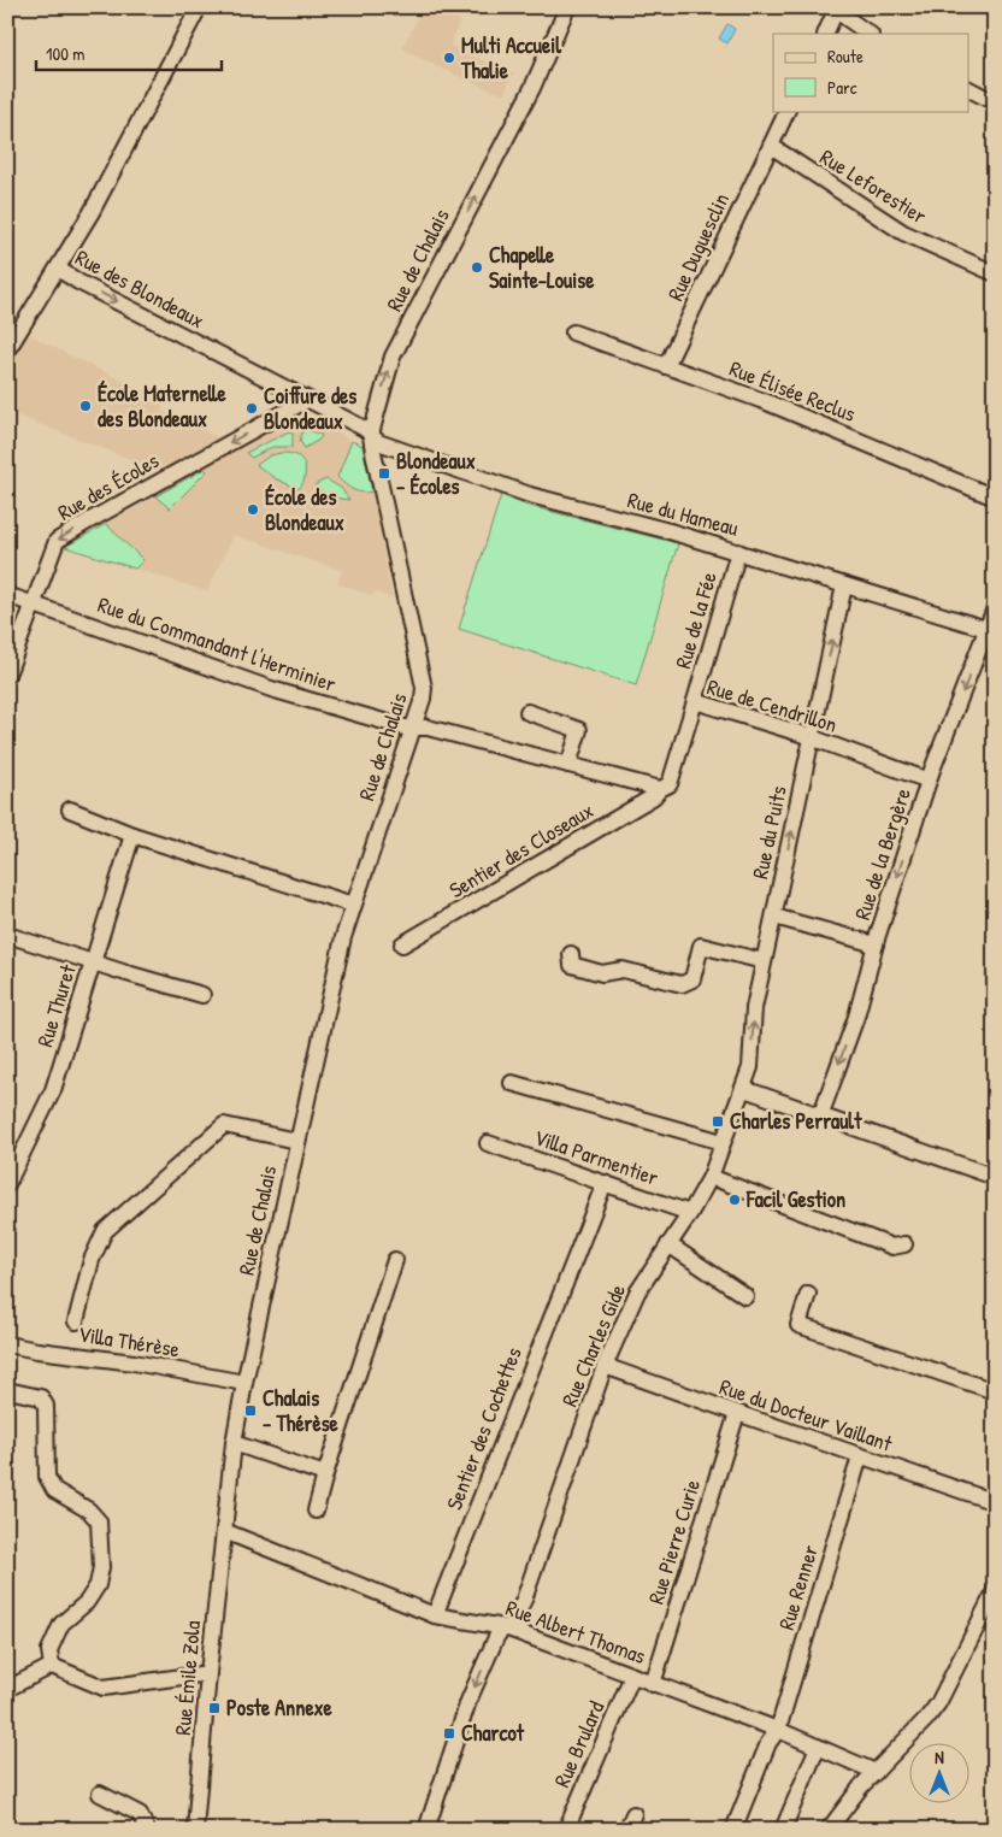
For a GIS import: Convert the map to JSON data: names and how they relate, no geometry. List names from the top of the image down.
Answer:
{
  "streets": {
    "street": [
      "Rue Leforestier",
      "Rue Duguesclin",
      "Rue de Chalais",
      "Rue des Blondeaux",
      "Rue Élisée Reclus",
      "Rue des Écoles",
      "Rue du Hameau",
      "Rue de la Fée",
      "Rue du Commandant l'Herminier",
      "Rue de Cendrillon",
      "Rue du Puits",
      "Sentier des Closeaux",
      "Rue de la Bergère",
      "Rue Thuret",
      "Villa Parmentier",
      "Villa Thérèse",
      "Rue Charles Gide",
      "Rue du Docteur Vaillant",
      "Sentier des Cochettes",
      "Rue Pierre Curie",
      "Rue Renner",
      "Rue Albert Thomas",
      "Rue Émile Zola",
      "Rue Brulard"
    ]
  },
  "crossings": [
    ["Rue Leforestier", "Rue Duguesclin"],
    ["Rue Duguesclin", "Rue Élisée Reclus"],
    ["Rue de Chalais", "Rue des Blondeaux"],
    ["Rue de Chalais", "Rue du Hameau"],
    ["Rue de Chalais", "Rue du Commandant l'Herminier"],
    ["Rue de Chalais", "Villa Thérèse"],
    ["Rue de Chalais", "Rue Albert Thomas"],
    ["Rue de Chalais", "Rue Émile Zola"],
    ["Rue des Blondeaux", "Rue des Écoles"],
    ["Rue des Blondeaux", "Rue du Hameau"],
    ["Rue des Écoles", "Rue du Commandant l'Herminier"],
    ["Rue du Hameau", "Rue de la Fée"],
    ["Rue du Hameau", "Rue du Puits"],
    ["Rue du Hameau", "Rue de la Bergère"],
    ["Rue de la Fée", "Rue de Cendrillon"],
    ["Rue de Cendrillon", "Rue du Puits"],
    ["Rue de Cendrillon", "Sentier des Closeaux"],
    ["Rue de Cendrillon", "Rue de la Bergère"],
    ["Rue du Puits", "Rue Charles Gide"],
    ["Villa Parmentier", "Rue Charles Gide"],
    ["Villa Parmentier", "Sentier des Cochettes"],
    ["Rue Charles Gide", "Rue du Docteur Vaillant"],
    ["Rue Charles Gide", "Rue Albert Thomas"],
    ["Rue du Docteur Vaillant", "Rue Pierre Curie"],
    ["Rue du Docteur Vaillant", "Rue Renner"],
    ["Sentier des Cochettes", "Rue Albert Thomas"],
    ["Rue Pierre Curie", "Rue Albert Thomas"],
    ["Rue Renner", "Rue Albert Thomas"],
    ["Rue Albert Thomas", "Rue Émile Zola"],
    ["Rue Albert Thomas", "Rue Brulard"]
  ],
  "one_way": [
    "Rue des Blondeaux",
    "Rue des Écoles",
    "Rue du Puits",
    "Rue de la Bergère"
  ],
  "places": {
    "other": [
      "Multi Accueil Thalie",
      "Chapelle Sainte-Louise",
      "École Maternelle des Blondeaux",
      "Coiffure des Blondeaux",
      "École des Blondeaux",
      "Facil Gestion"
    ],
    "transit": [
      "Blondeaux - Écoles",
      "Charles Perrault",
      "Chalais - Thérèse",
      "Poste Annexe",
      "Charcot"
    ]
  },
  "legend": ["Route", "Parc"],
  "scale_bar": "100 m",
  "north": "top"
}
